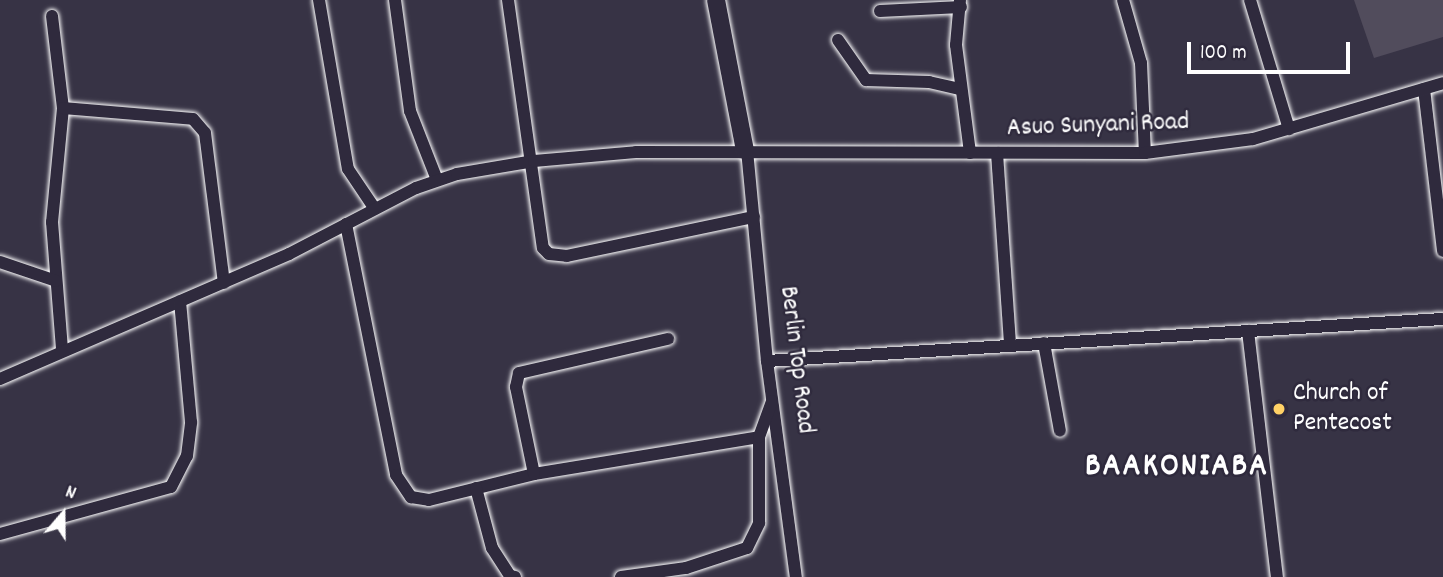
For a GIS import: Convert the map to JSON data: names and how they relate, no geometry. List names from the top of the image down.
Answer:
{
  "streets": {
    "street": ["Asuo Sunyani Road", "Berlin Top Road"]
  },
  "crossings": [
    ["Asuo Sunyani Road", "Berlin Top Road"]
  ],
  "districts": ["BAAKONIABA"],
  "places": ["Church of Pentecost"],
  "scale_bar": "100 m",
  "north": "top"
}
